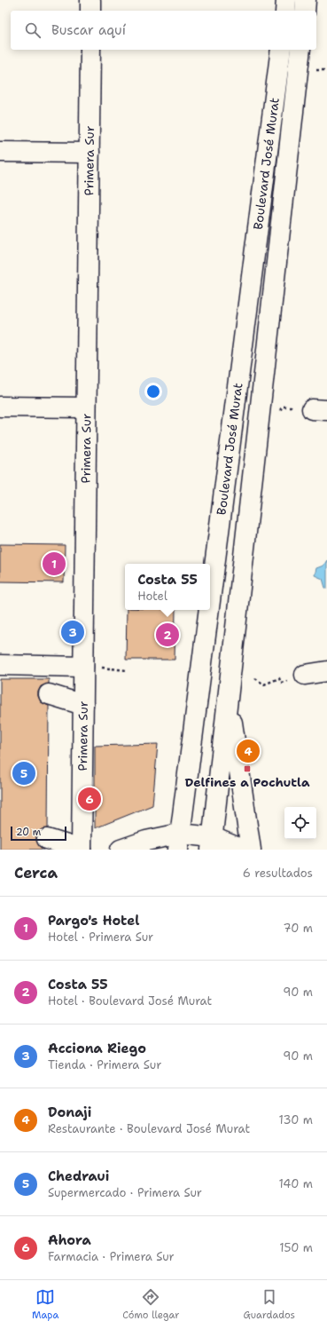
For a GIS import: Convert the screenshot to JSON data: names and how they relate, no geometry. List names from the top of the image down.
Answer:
{
  "streets": {
    "main road": ["Primera Sur", "Boulevard José Murat"]
  },
  "places": {
    "transit": ["Delfines a Pochutla"]
  },
  "scale_bar": "20 m",
  "page": {
    "search": "Buscar aquí",
    "pins": [
      "1",
      "3",
      "2",
      "4",
      "5",
      "6"
    ],
    "popup": ["Costa 55", "Hotel"],
    "scale": "20 m",
    "heading": ["Cerca", "6 resultados"],
    "list": [
      {
        "mark": "1",
        "name": "Pargo's Hotel",
        "note": "Hotel · Primera Sur",
        "value": "70 m"
      },
      {
        "mark": "2",
        "name": "Costa 55",
        "note": "Hotel · Boulevard José Murat",
        "value": "90 m"
      },
      {
        "mark": "3",
        "name": "Acciona Riego",
        "note": "Tienda · Primera Sur",
        "value": "90 m"
      },
      {
        "mark": "4",
        "name": "Donaji",
        "note": "Restaurante · Boulevard José Murat",
        "value": "130 m"
      },
      {
        "mark": "5",
        "name": "Chedraui",
        "note": "Supermercado · Primera Sur",
        "value": "140 m"
      },
      {
        "mark": "6",
        "name": "Ahora",
        "note": "Farmacia · Primera Sur",
        "value": "150 m"
      }
    ],
    "nav": ["Mapa", "Cómo llegar", "Guardados"]
  }
}
